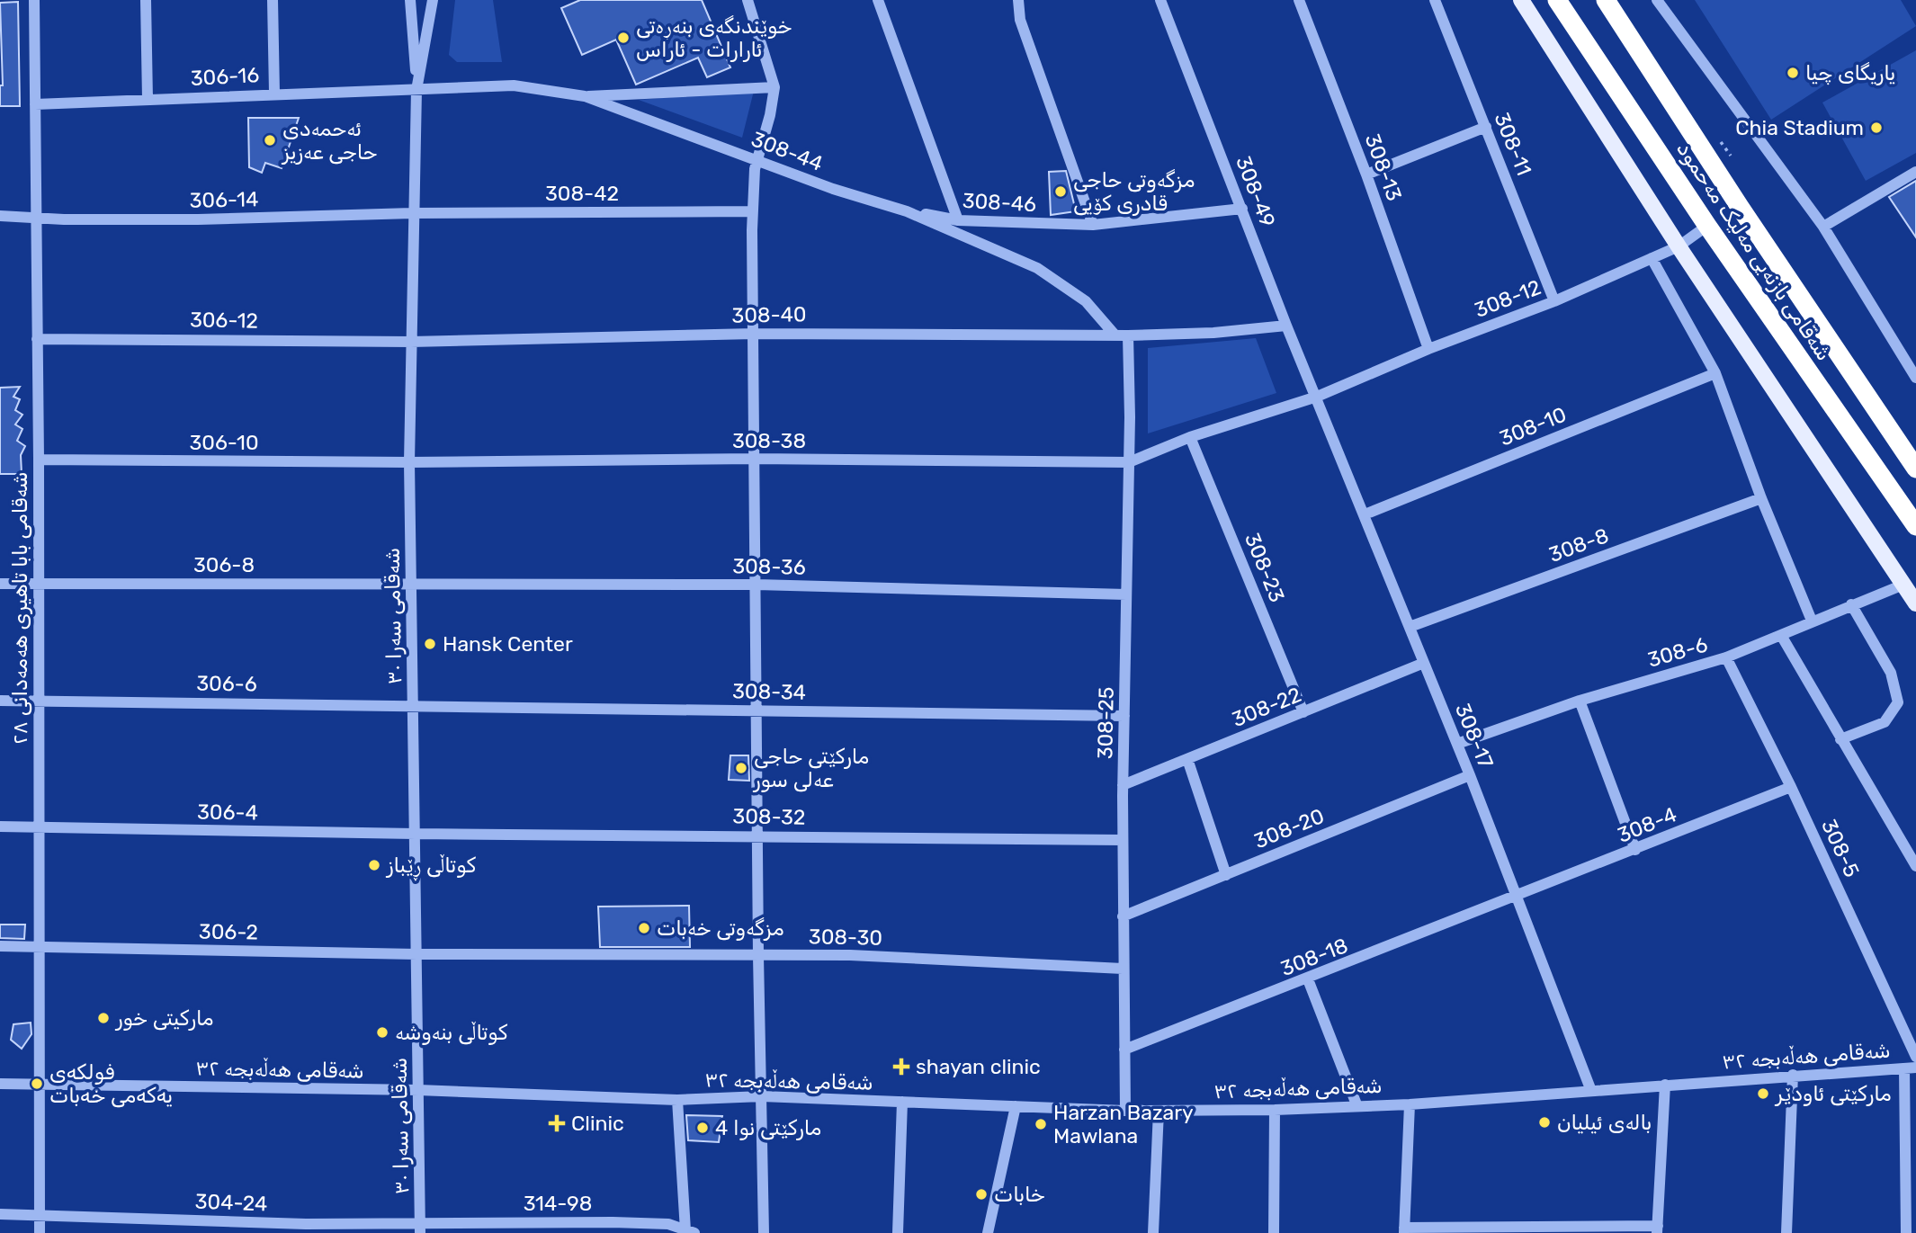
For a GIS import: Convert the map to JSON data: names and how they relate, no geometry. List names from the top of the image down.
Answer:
{
  "streets": {
    "highway": ["شەقامی بازنەیی مەلیک مەحمود"],
    "street": [
      "306-16",
      "308-11",
      "308-44",
      "308-13",
      "308-49",
      "308-42",
      "306-14",
      "308-46",
      "308-12",
      "308-40",
      "306-12",
      "308-10",
      "308-38",
      "306-10",
      "308-8",
      "306-8",
      "308-36",
      "308-23",
      "شەقامی بابا تاهیری هەمەدانی ٢٨",
      "شەقامی سەرا ٣٠",
      "308-6",
      "306-6",
      "308-34",
      "308-22",
      "308-25",
      "308-17",
      "306-4",
      "308-32",
      "308-4",
      "308-20",
      "308-5",
      "306-2",
      "308-30",
      "308-18",
      "شەقامی هەڵەبجە ٣٢",
      "304-24",
      "314-98"
    ]
  },
  "crossings": [
    ["306-16", "308-44"],
    ["306-16", "شەقامی بابا تاهیری هەمەدانی ٢٨"],
    ["306-16", "شەقامی سەرا ٣٠"],
    ["308-11", "308-12"],
    ["308-44", "308-46"],
    ["308-44", "308-40"],
    ["308-44", "شەقامی سەرا ٣٠"],
    ["308-13", "308-12"],
    ["308-49", "308-46"],
    ["308-49", "308-12"],
    ["308-49", "308-40"],
    ["308-49", "308-17"],
    ["308-42", "306-14"],
    ["308-42", "شەقامی سەرا ٣٠"],
    ["306-14", "شەقامی بابا تاهیری هەمەدانی ٢٨"],
    ["306-14", "شەقامی سەرا ٣٠"],
    ["شەقامی بازنەیی مەلیک مەحمود", "308-12"],
    ["308-12", "308-38"],
    ["308-12", "308-23"],
    ["308-12", "308-25"],
    ["308-12", "308-17"],
    ["308-40", "306-12"],
    ["308-40", "شەقامی سەرا ٣٠"],
    ["308-40", "308-25"],
    ["306-12", "شەقامی بابا تاهیری هەمەدانی ٢٨"],
    ["306-12", "شەقامی سەرا ٣٠"],
    ["308-10", "308-17"],
    ["308-38", "306-10"],
    ["308-38", "شەقامی سەرا ٣٠"],
    ["308-38", "308-25"],
    ["306-10", "شەقامی بابا تاهیری هەمەدانی ٢٨"],
    ["306-10", "شەقامی سەرا ٣٠"],
    ["308-8", "308-17"],
    ["306-8", "308-36"],
    ["306-8", "شەقامی بابا تاهیری هەمەدانی ٢٨"],
    ["306-8", "شەقامی سەرا ٣٠"],
    ["308-36", "شەقامی سەرا ٣٠"],
    ["308-36", "308-25"],
    ["308-23", "308-22"],
    ["شەقامی بابا تاهیری هەمەدانی ٢٨", "306-6"],
    ["شەقامی بابا تاهیری هەمەدانی ٢٨", "306-4"],
    ["شەقامی بابا تاهیری هەمەدانی ٢٨", "306-2"],
    ["شەقامی بابا تاهیری هەمەدانی ٢٨", "شەقامی هەڵەبجە ٣٢"],
    ["شەقامی بابا تاهیری هەمەدانی ٢٨", "304-24"],
    ["شەقامی سەرا ٣٠", "306-6"],
    ["شەقامی سەرا ٣٠", "308-34"],
    ["شەقامی سەرا ٣٠", "306-4"],
    ["شەقامی سەرا ٣٠", "308-32"],
    ["شەقامی سەرا ٣٠", "306-2"],
    ["شەقامی سەرا ٣٠", "308-30"],
    ["شەقامی سەرا ٣٠", "شەقامی هەڵەبجە ٣٢"],
    ["شەقامی سەرا ٣٠", "304-24"],
    ["شەقامی سەرا ٣٠", "314-98"],
    ["308-6", "308-17"],
    ["308-6", "308-5"],
    ["306-6", "308-34"],
    ["308-34", "308-25"],
    ["308-22", "308-25"],
    ["308-22", "308-17"],
    ["308-25", "308-32"],
    ["308-25", "308-20"],
    ["308-25", "308-30"],
    ["308-25", "308-18"],
    ["308-25", "شەقامی هەڵەبجە ٣٢"],
    ["308-17", "308-4"],
    ["308-17", "308-20"],
    ["308-17", "308-18"],
    ["308-17", "شەقامی هەڵەبجە ٣٢"],
    ["306-4", "308-32"],
    ["308-4", "308-5"],
    ["308-4", "308-18"],
    ["306-2", "308-30"],
    ["304-24", "314-98"]
  ],
  "places": {
    "other": [
      "خوێندنگەی بنەڕەتی ئارارات - ئاراس",
      "یاریگای چیا",
      "Chia Stadium",
      "ئەحمەدی حاجی عەزیز",
      "مزگەوتی حاجی قادری کۆیی",
      "Hansk Center",
      "مارکێتی حاجی عەلی سور",
      "کوتاڵی ڕێباز",
      "مزگەوتی خەبات",
      "مارکیتی خور",
      "کوتاڵی بنەوشە",
      "فولکه‌ی یه‌که‌می خه‌بات",
      "مارکێتی ئاودێر",
      "بالەی ئیلیان",
      "Harzan Bazary Mawlana",
      "مارکێتی نوا 4",
      "خابات"
    ],
    "health": ["shayan clinic", "Clinic"]
  }
}
